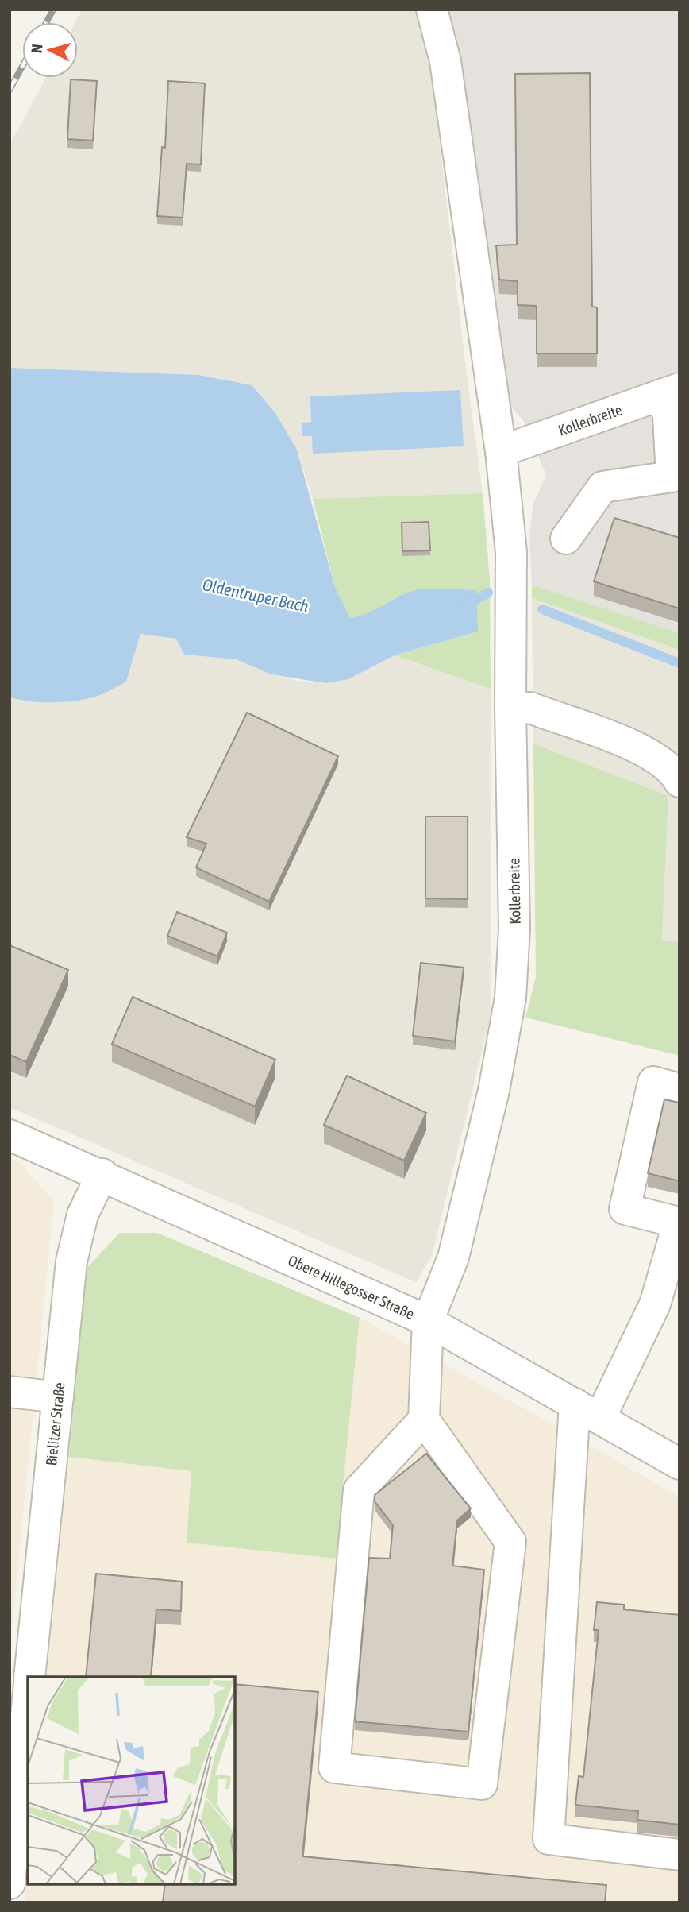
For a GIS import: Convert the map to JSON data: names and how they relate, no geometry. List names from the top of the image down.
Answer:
{
  "streets": {
    "street": ["Kollerbreite", "Obere Hillegosser Straße", "Bielitzer Straße"]
  },
  "crossings": [
    ["Kollerbreite", "Obere Hillegosser Straße"],
    ["Obere Hillegosser Straße", "Bielitzer Straße"]
  ],
  "water": ["Oldentruper Bach"],
  "north": "left"
}
